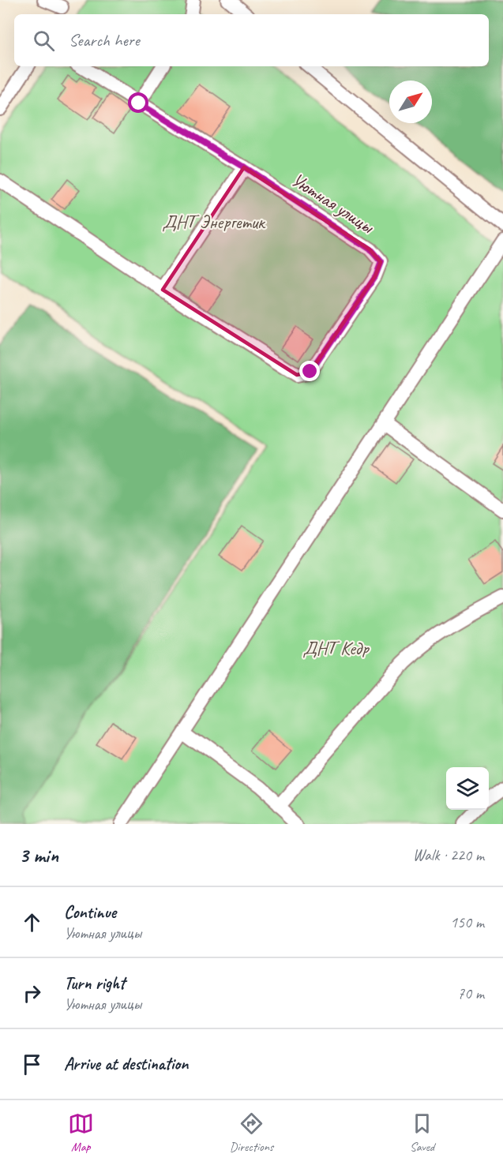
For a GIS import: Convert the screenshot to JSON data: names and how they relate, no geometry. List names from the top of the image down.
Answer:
{
  "streets": {
    "street": ["Уютная улицы"]
  },
  "parks": ["ДНТ Энергетик", "ДНТ Кедр"],
  "north": "top right",
  "page": {
    "search": "Search here",
    "heading": ["3 min", "Walk · 220 m"],
    "list": [
      ["Continue", "Уютная улицы", "150 m"],
      ["Turn right", "Уютная улицы", "70 m"],
      "Arrive at destination"
    ],
    "nav": ["Map", "Directions", "Saved"]
  }
}
